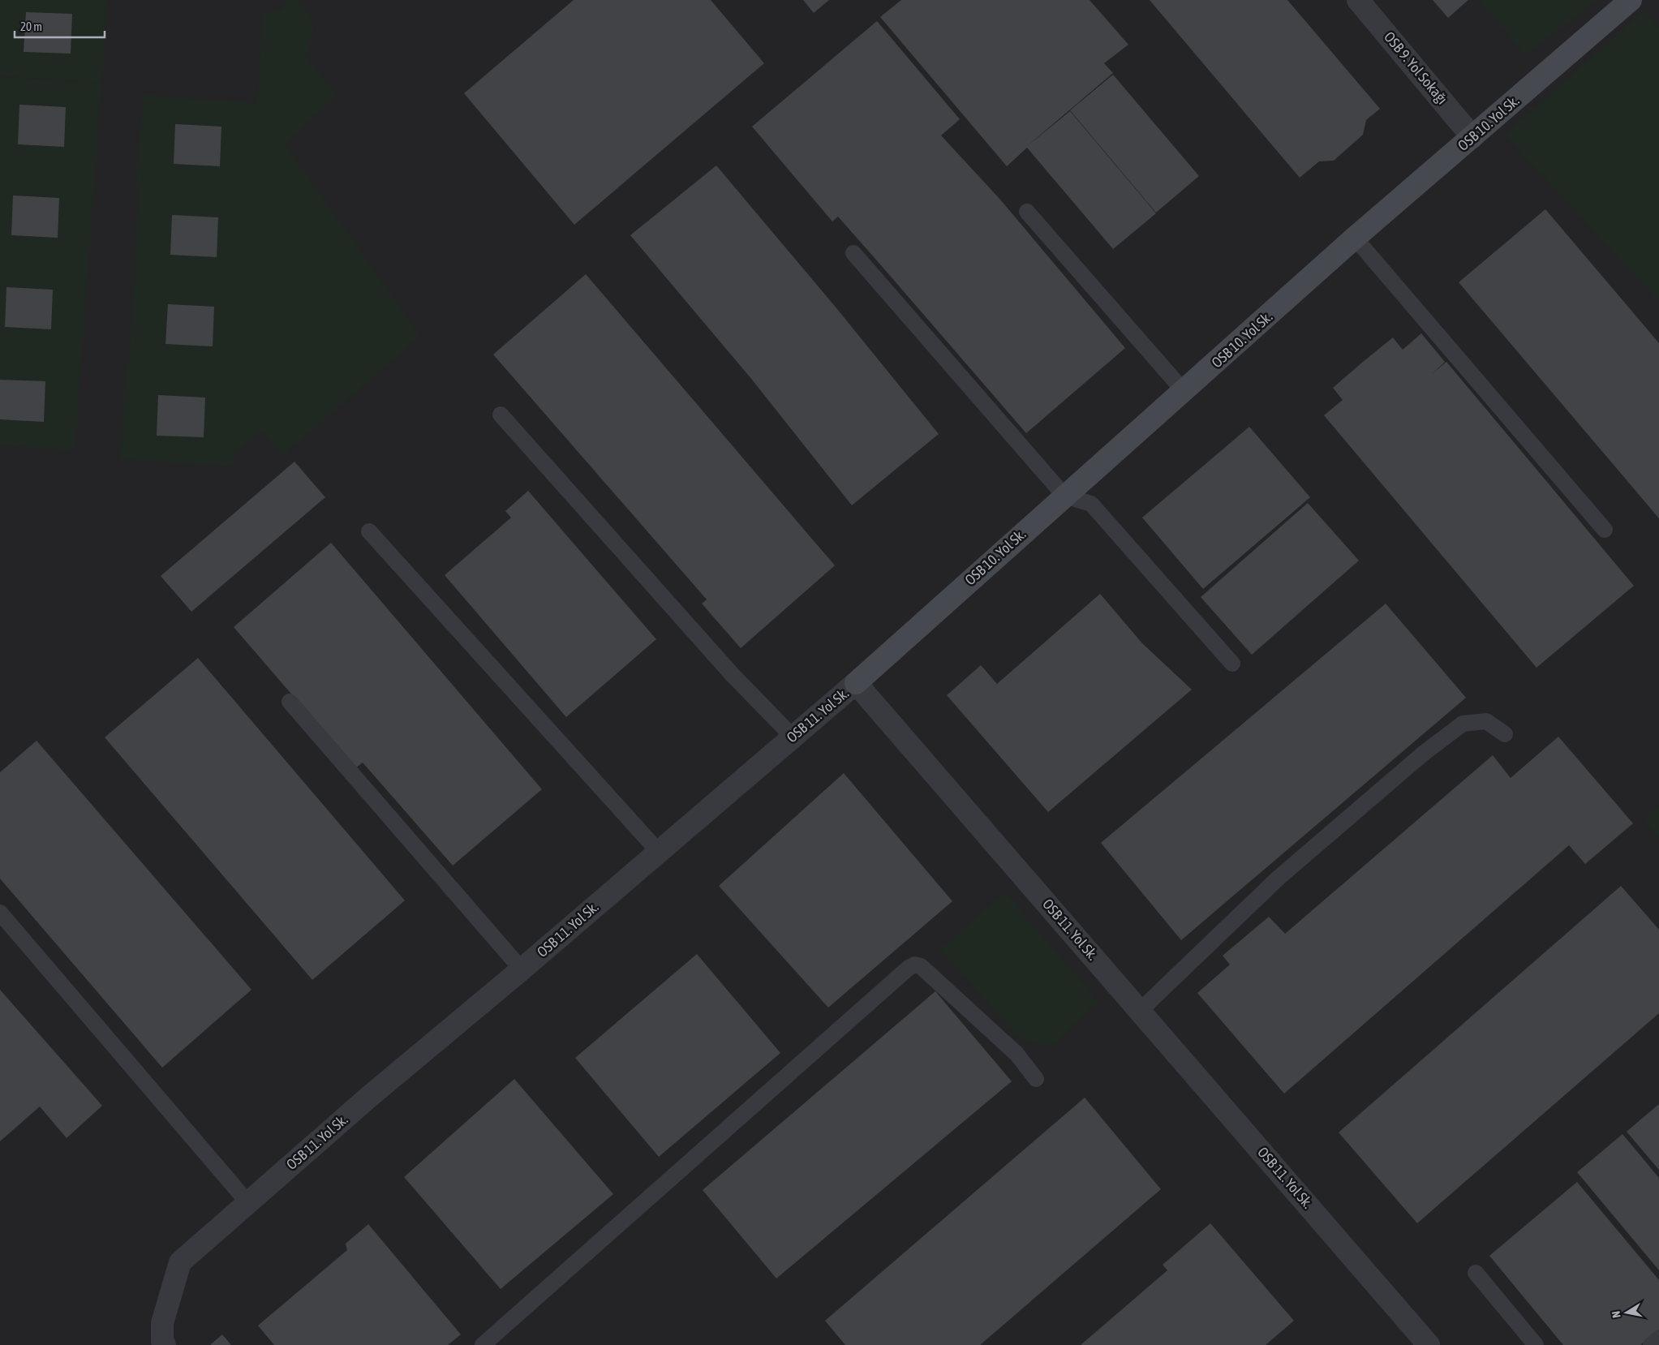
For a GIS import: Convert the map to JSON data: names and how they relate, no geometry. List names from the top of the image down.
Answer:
{
  "streets": {
    "street": ["OSB 9. Yol Sokağı", "OSB 10. Yol Sk.", "OSB 11. Yol Sk."]
  },
  "crossings": [
    ["OSB 9. Yol Sokağı", "OSB 10. Yol Sk."],
    ["OSB 10. Yol Sk.", "OSB 11. Yol Sk."]
  ],
  "scale_bar": "20 m",
  "north": "left"
}
